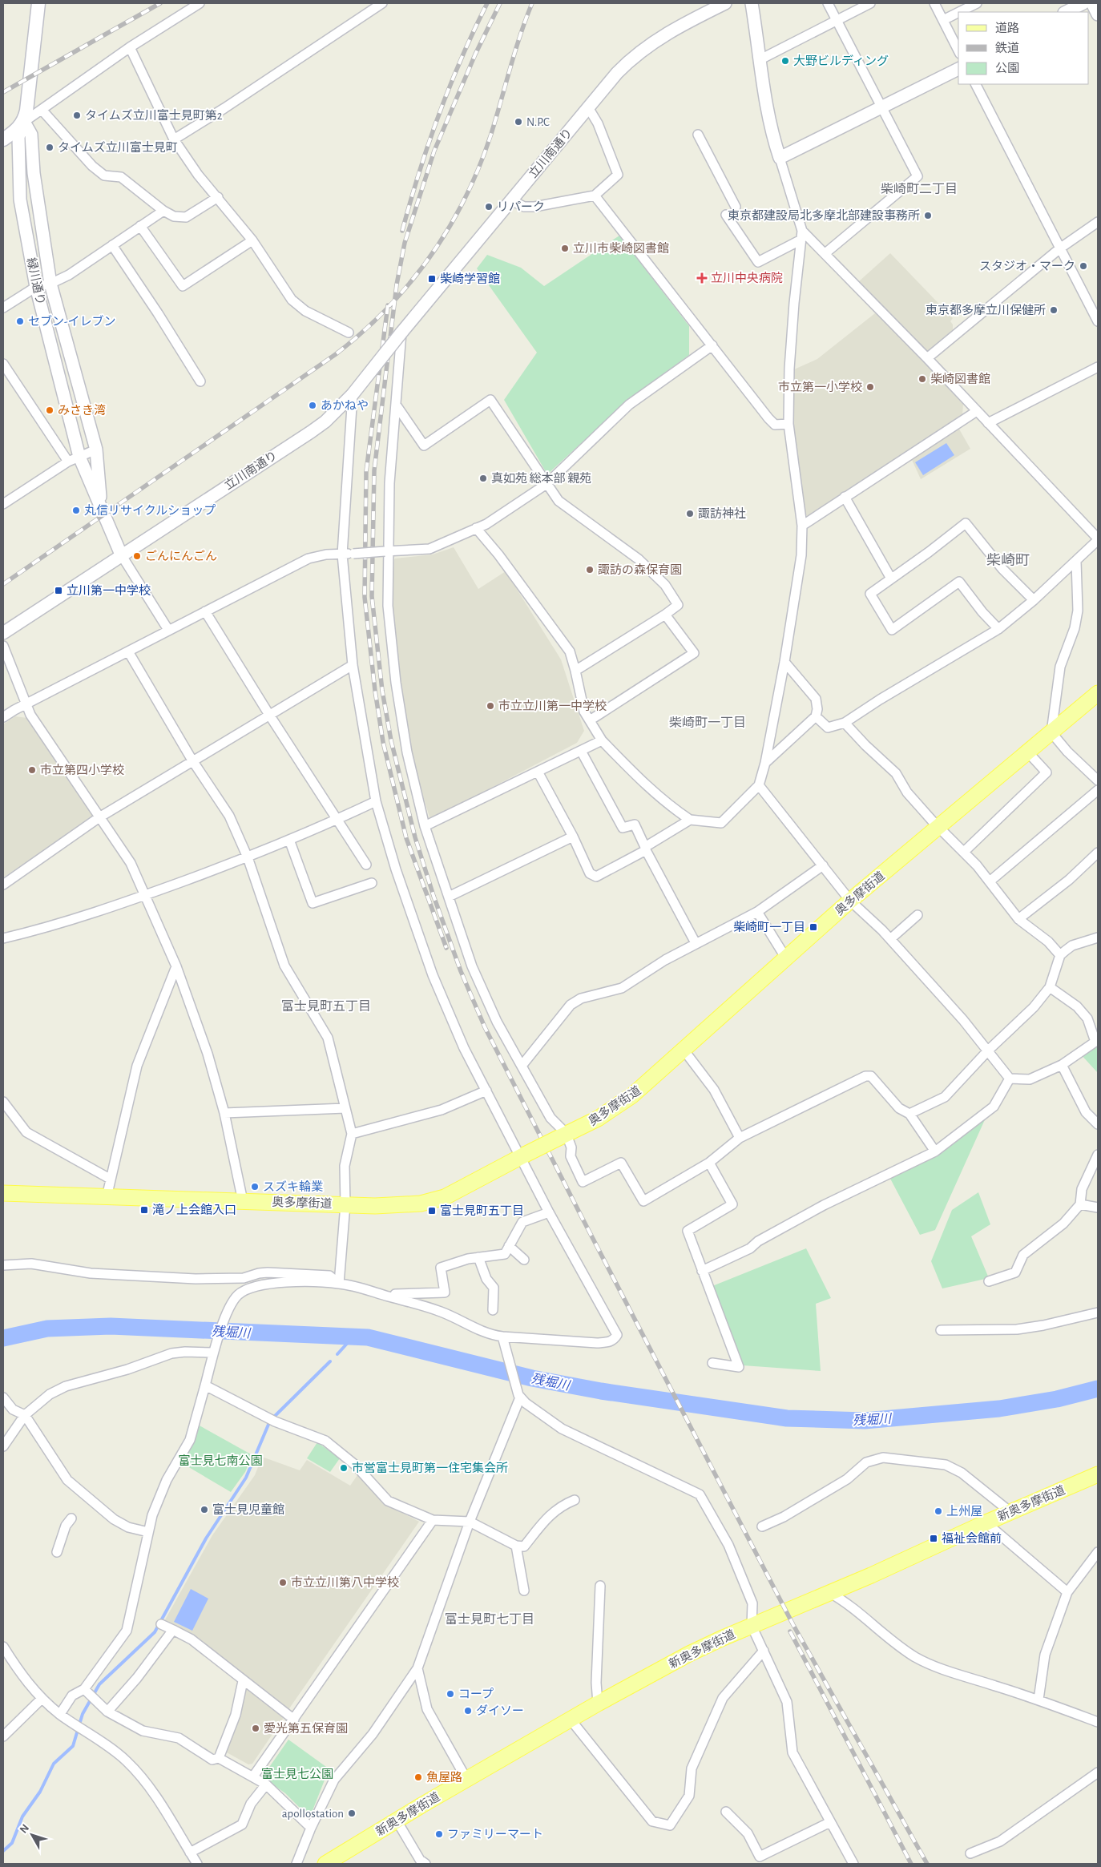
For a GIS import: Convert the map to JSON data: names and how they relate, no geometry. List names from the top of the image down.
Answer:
{
  "streets": {
    "main road": ["緑川通り", "奥多摩街道", "新奥多摩街道"],
    "street": ["立川南通り"]
  },
  "crossings": [
    ["立川南通り", "緑川通り"]
  ],
  "districts": [
    "柴崎町二丁目",
    "柴崎町",
    "柴崎町一丁目",
    "富士見町五丁目",
    "富士見町七丁目"
  ],
  "water": ["残堀川"],
  "parks": ["富士見七南公園", "富士見七公園"],
  "places": {
    "other": [
      "大野ビルディング",
      "タイムズ立川富士見町第2",
      "N.P.C",
      "タイムズ立川富士見町",
      "リパーク",
      "東京都建設局北多摩北部建設事務所",
      "立川市柴崎図書館",
      "スタジオ・マーク",
      "東京都多摩立川保健所",
      "セブン-イレブン",
      "柴崎図書館",
      "市立第一小学校",
      "あかねや",
      "みさき湾",
      "真如苑 総本部 親苑",
      "丸信リサイクルショップ",
      "諏訪神社",
      "ごんにんごん",
      "諏訪の森保育園",
      "市立立川第一中学校",
      "市立第四小学校",
      "スズキ輪業",
      "市営富士見町第一住宅集会所",
      "富士見児童館",
      "上州屋",
      "市立立川第八中学校",
      "コープ",
      "ダイソー",
      "愛光第五保育園",
      "魚屋路",
      "apollostation",
      "ファミリーマート"
    ],
    "health": ["立川中央病院"],
    "transit": [
      "柴崎学習館",
      "立川第一中学校",
      "柴崎町一丁目",
      "滝ノ上会館入口",
      "富士見町五丁目",
      "福祉会館前"
    ]
  },
  "legend": ["道路", "鉄道", "公園"],
  "north": "top left"
}
